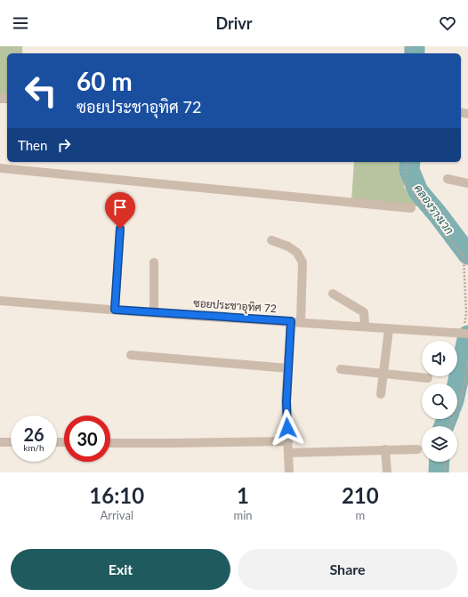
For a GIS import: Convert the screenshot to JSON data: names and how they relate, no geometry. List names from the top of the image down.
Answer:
{
  "streets": {
    "street": ["ซอยประชาอุทิศ 72"]
  },
  "water": ["คลองรางเวก"],
  "page": {
    "header": "Drivr",
    "turn": ["60 m", "ซอยประชาอุทิศ 72"],
    "then": "Then",
    "speed": "26 km/h",
    "limit": "30",
    "eta": [
      "16:10",
      "Arrival",
      "1",
      "min",
      "210",
      "m"
    ],
    "buttons": ["Exit", "Share"]
  }
}
